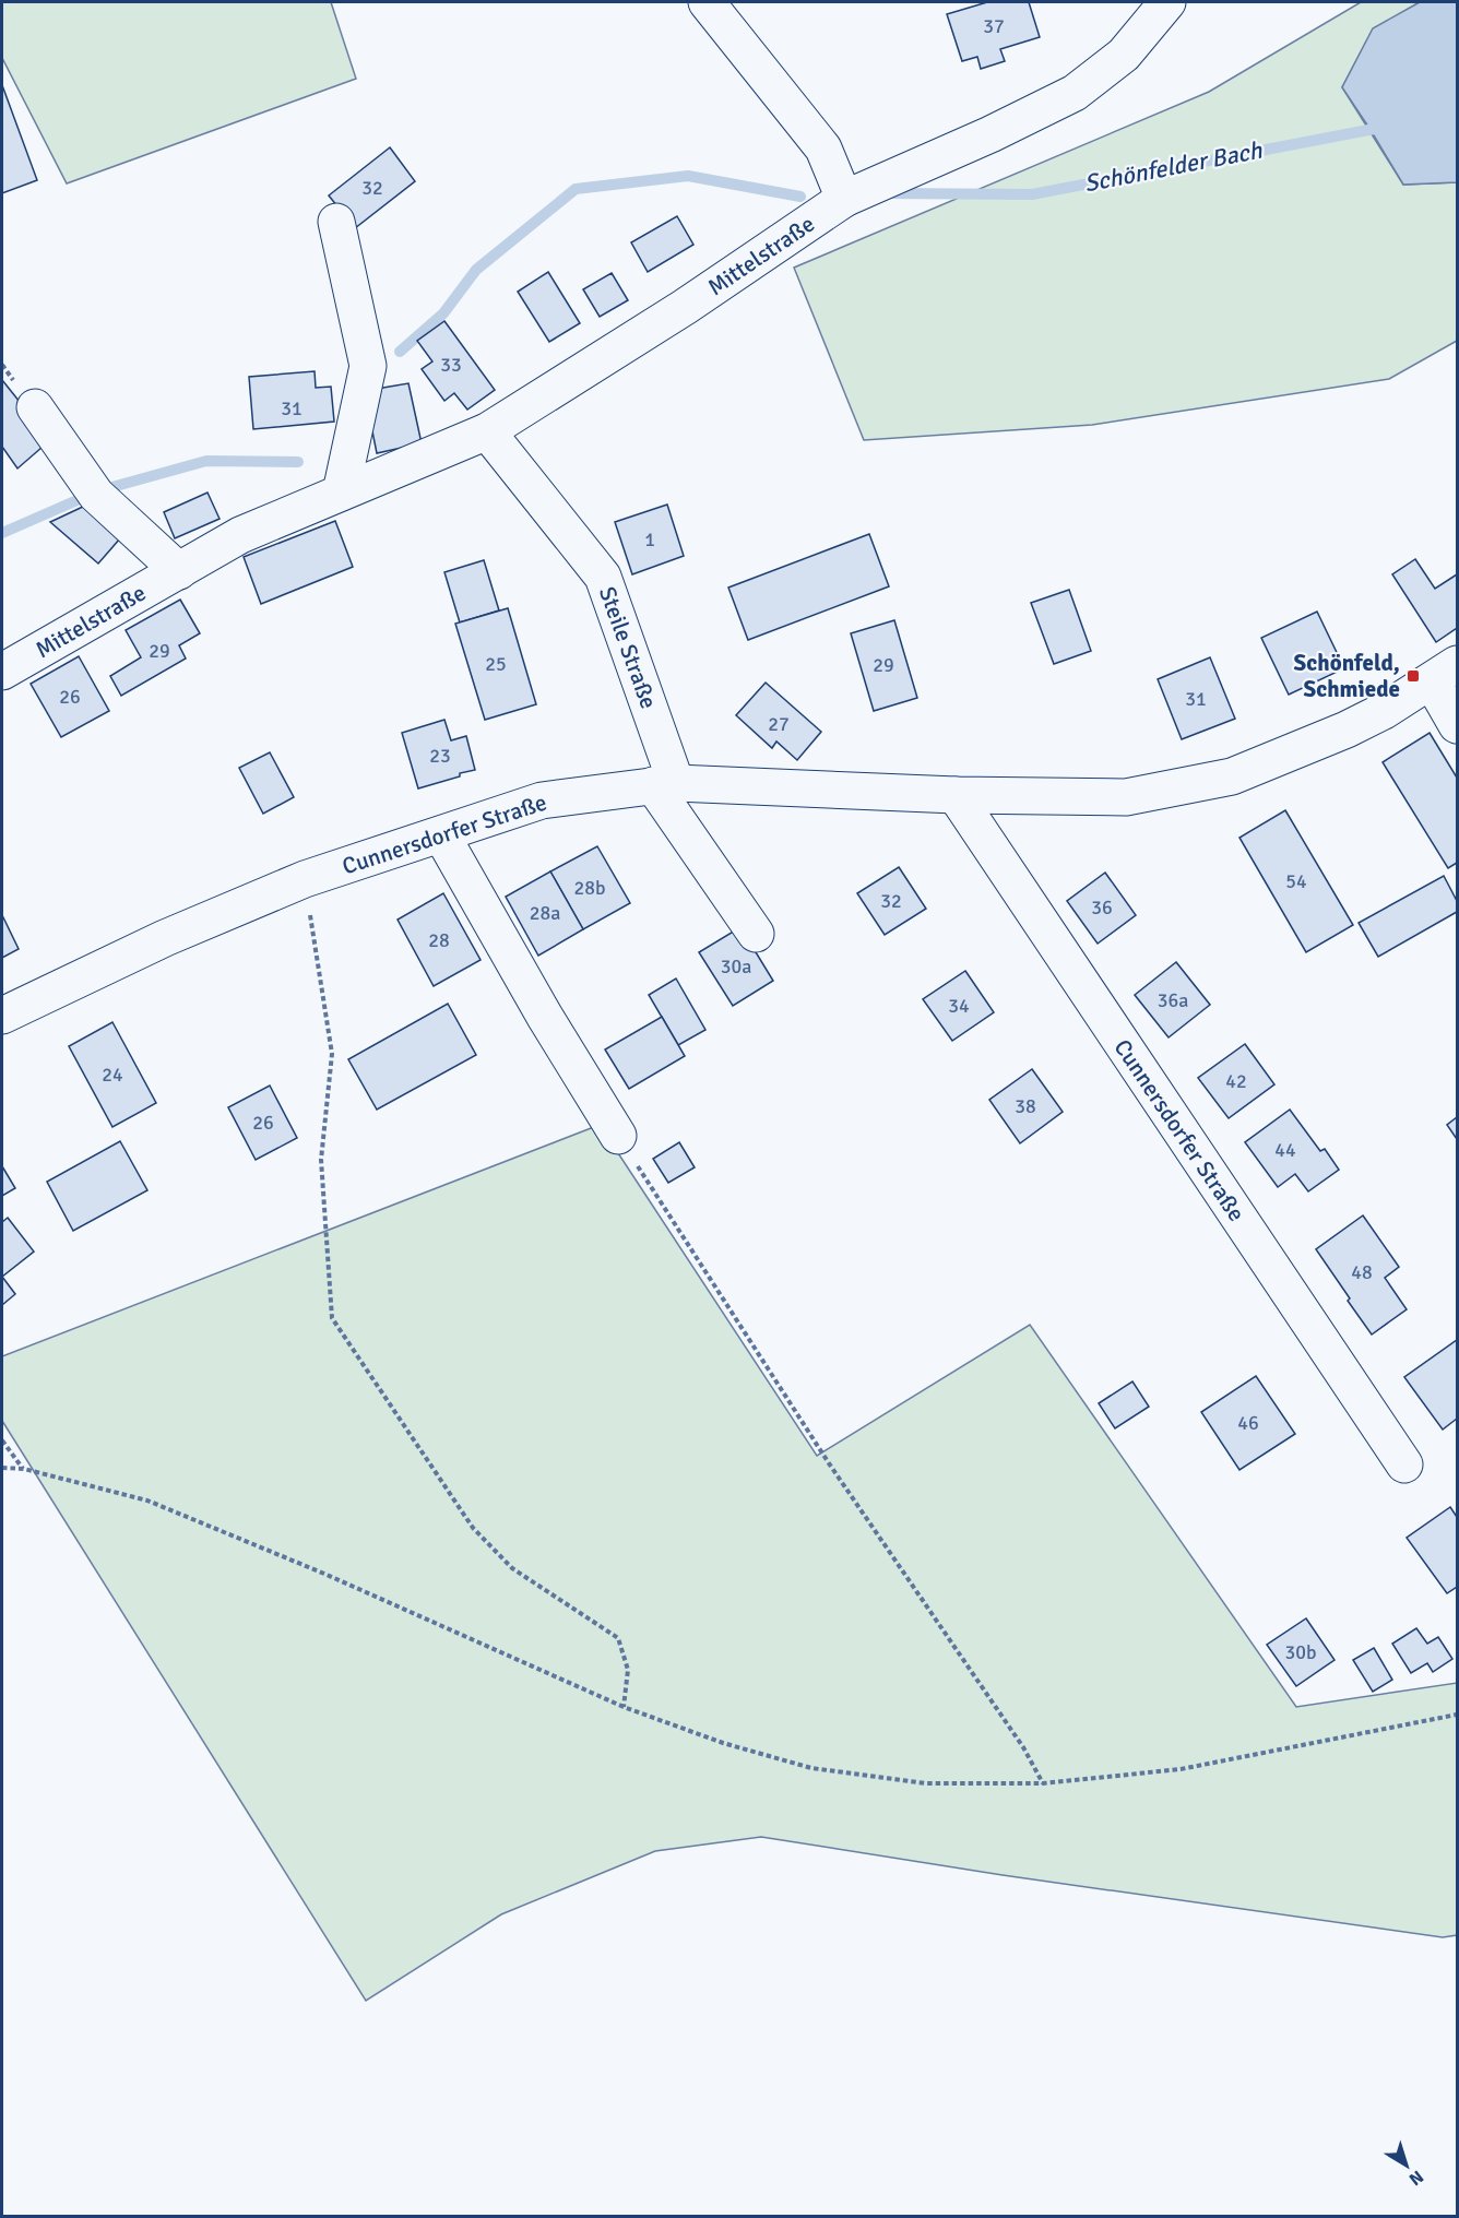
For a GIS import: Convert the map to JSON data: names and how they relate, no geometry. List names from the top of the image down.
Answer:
{
  "streets": {
    "street": ["Mittelstraße", "Steile Straße", "Cunnersdorfer Straße"]
  },
  "crossings": [
    ["Mittelstraße", "Steile Straße"],
    ["Steile Straße", "Cunnersdorfer Straße"]
  ],
  "water": ["Schönfelder Bach"],
  "places": {
    "transit": ["Schönfeld, Schmiede"]
  },
  "house_numbers": [
    "37",
    "32",
    "33",
    "31",
    "1",
    "29",
    "25",
    "29",
    "26",
    "31",
    "27",
    "23",
    "54",
    "28b",
    "32",
    "36",
    "28a",
    "28",
    "30a",
    "36a",
    "34",
    "24",
    "42",
    "38",
    "26",
    "44",
    "48",
    "46",
    "30b"
  ],
  "north": "bottom right"
}
